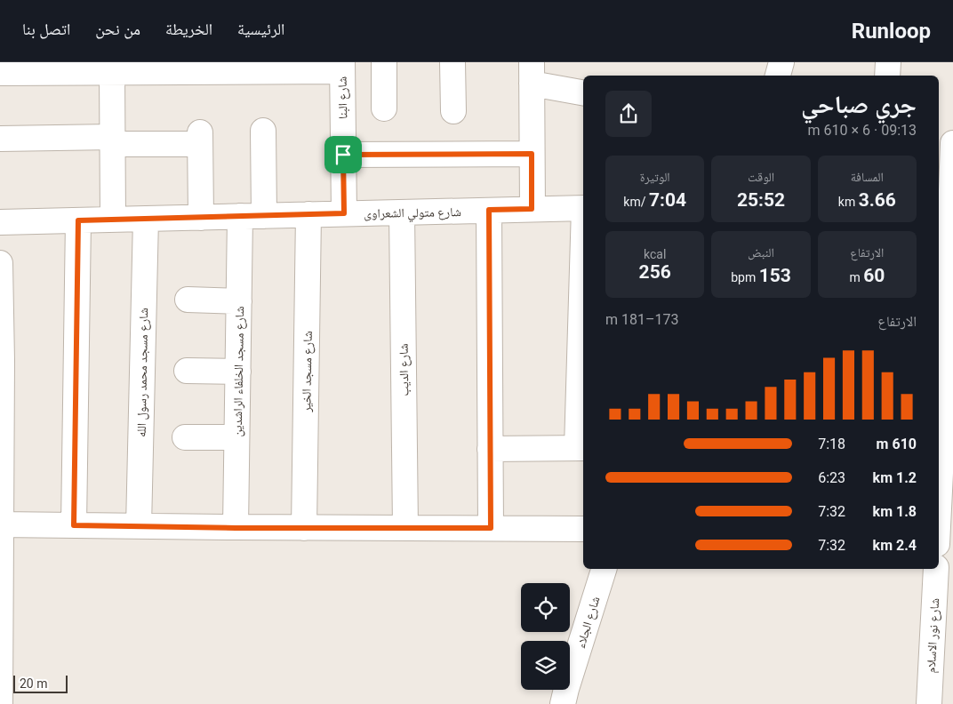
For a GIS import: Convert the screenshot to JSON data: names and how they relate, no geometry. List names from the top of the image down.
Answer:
{
  "streets": {
    "street": [
      "شارع البنا",
      "شارع متولي الشعراوى",
      "شارع الديب",
      "شارع مسجد الخلفاء الراشدين",
      "شارع مسجد الخير",
      "شارع مسجد محمد رسول الله",
      "شارع الجلاء",
      "شارع نور الاسلام"
    ]
  },
  "crossings": [
    ["شارع البنا", "شارع متولي الشعراوى"],
    ["شارع متولي الشعراوى", "شارع الديب"],
    ["شارع متولي الشعراوى", "شارع مسجد الخلفاء الراشدين"],
    ["شارع متولي الشعراوى", "شارع مسجد الخير"],
    ["شارع متولي الشعراوى", "شارع مسجد محمد رسول الله"]
  ],
  "scale_bar": "20 m",
  "page": {
    "header": "Runloop",
    "nav": [
      "الرئيسية",
      "الخريطة",
      "من نحن",
      "اتصل بنا"
    ],
    "heading": ["جري صباحي", "09:13 · 6 × 610 m"],
    "stats": [
      ["المسافة", "3.66 km"],
      ["الوقت", "25:52"],
      ["الوتيرة", "7:04 /km"],
      ["الارتفاع", "60 m"],
      ["النبض", "153 bpm"],
      ["kcal", "256"]
    ],
    "chart": ["الارتفاع", "173–181 m"],
    "list": [
      {
        "name": "610 m",
        "note": "7:18"
      },
      {
        "name": "1.2 km",
        "note": "6:23"
      },
      {
        "name": "1.8 km",
        "note": "7:32"
      },
      {
        "name": "2.4 km",
        "note": "7:32"
      }
    ],
    "scale": "20 m"
  }
}
